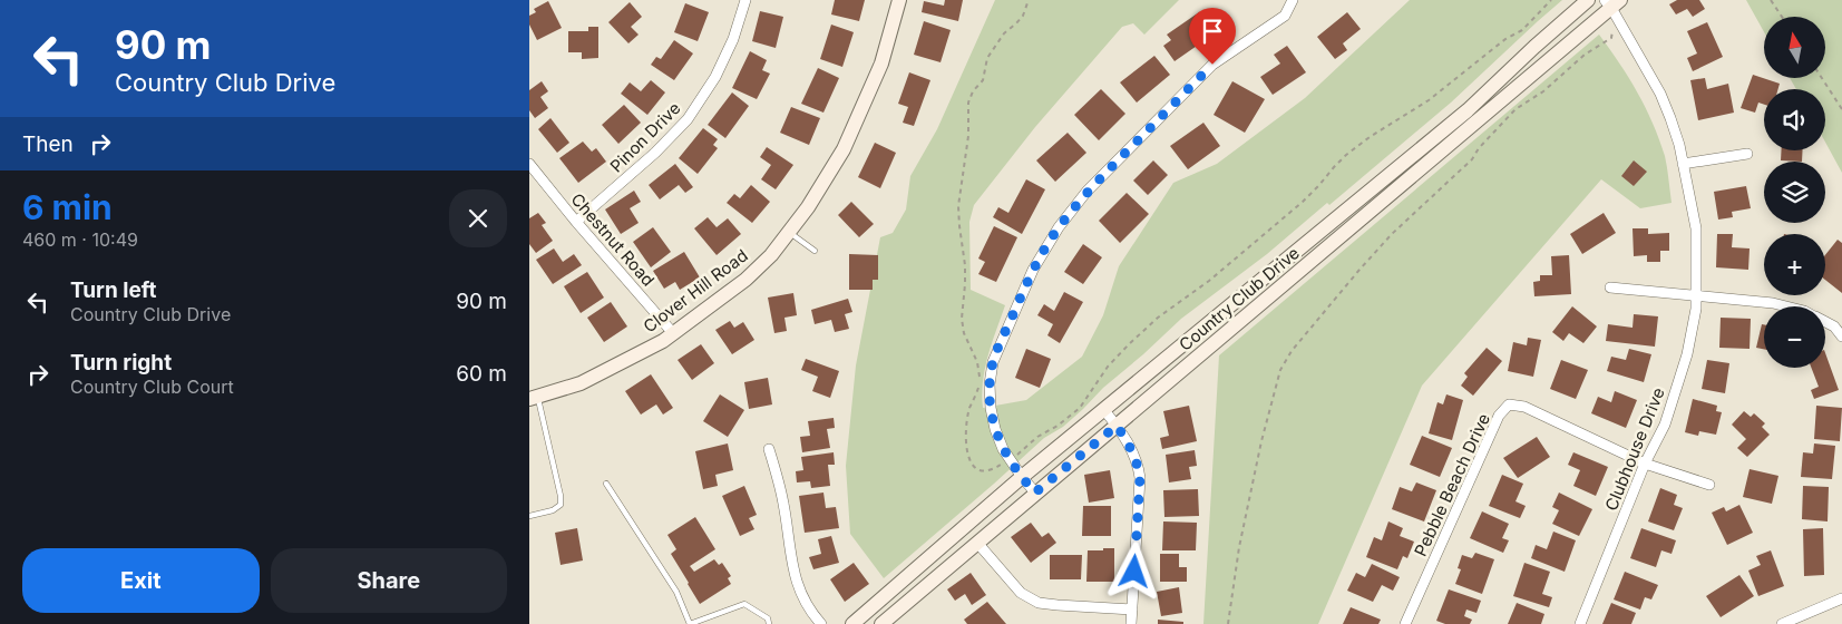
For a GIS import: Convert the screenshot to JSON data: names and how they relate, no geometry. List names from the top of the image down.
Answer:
{
  "streets": {
    "main road": ["Clover Hill Road", "Country Club Drive"],
    "street": [
      "Pinon Drive",
      "Chestnut Road",
      "Clubhouse Drive",
      "Pebble Beach Drive"
    ]
  },
  "crossings": [
    ["Pinon Drive", "Chestnut Road"],
    ["Chestnut Road", "Clover Hill Road"],
    ["Country Club Drive", "Clubhouse Drive"],
    ["Clubhouse Drive", "Pebble Beach Drive"]
  ],
  "north": "top",
  "page": {
    "turn": ["90 m", "Country Club Drive"],
    "map_buttons": ["+", "−"],
    "then": "Then",
    "heading": ["6 min", "460 m · 10:49"],
    "list": [
      {
        "name": "Turn left",
        "note": "Country Club Drive",
        "value": "90 m"
      },
      {
        "name": "Turn right",
        "note": "Country Club Court",
        "value": "60 m"
      }
    ],
    "buttons": ["Exit", "Share"]
  }
}
